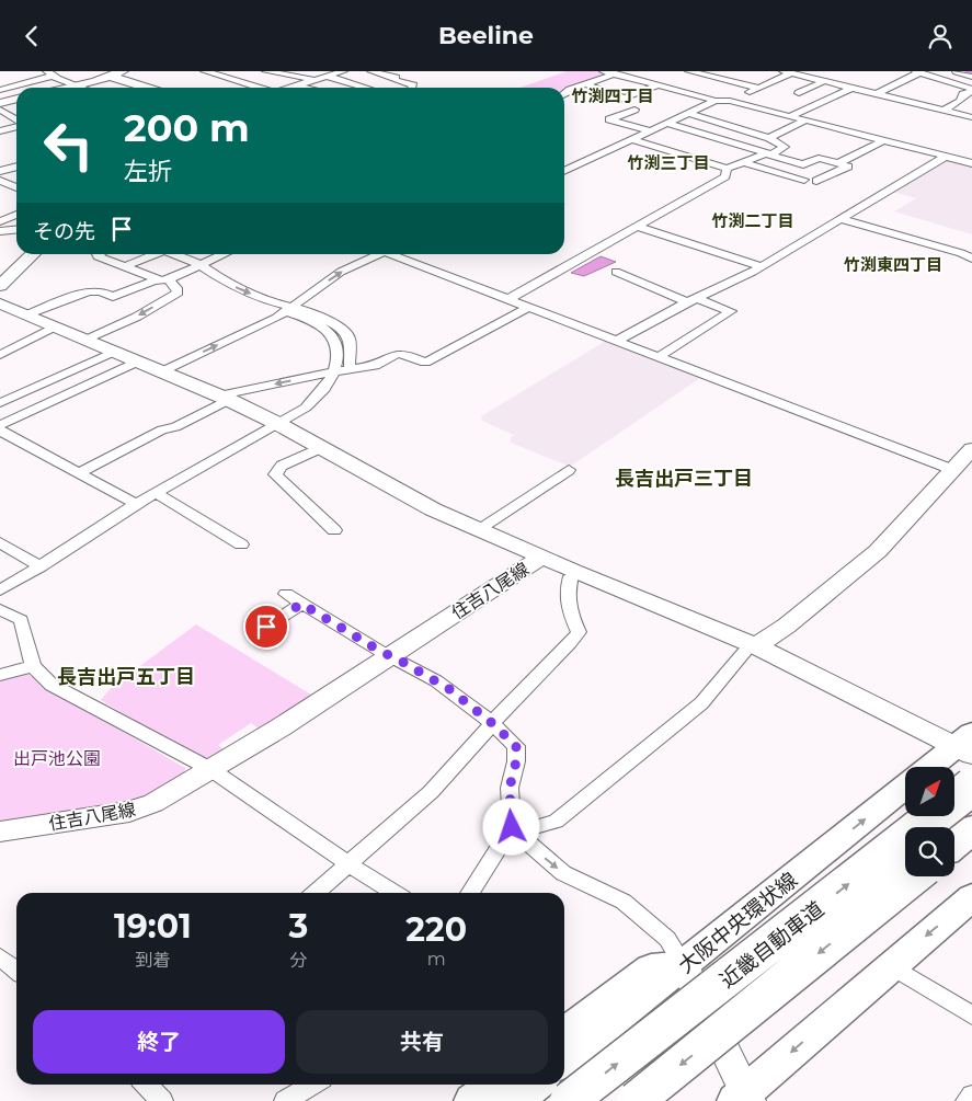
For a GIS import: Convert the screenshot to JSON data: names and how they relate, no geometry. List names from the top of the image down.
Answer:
{
  "streets": {
    "highway": ["近畿自動車道"],
    "main road": ["大阪中央環状線"],
    "street": ["住吉八尾線"]
  },
  "crossings": [
    ["住吉八尾線", "大阪中央環状線"]
  ],
  "districts": [
    "竹渕四丁目",
    "竹渕三丁目",
    "竹渕二丁目",
    "竹渕東四丁目",
    "長吉出戸三丁目",
    "長吉出戸五丁目"
  ],
  "parks": ["出戸池公園"],
  "north": "top right",
  "page": {
    "header": "Beeline",
    "turn": ["200 m", "左折"],
    "then": "その先",
    "eta": [
      "19:01",
      "到着",
      "3",
      "分",
      "220",
      "m"
    ],
    "buttons": ["終了", "共有"]
  }
}
